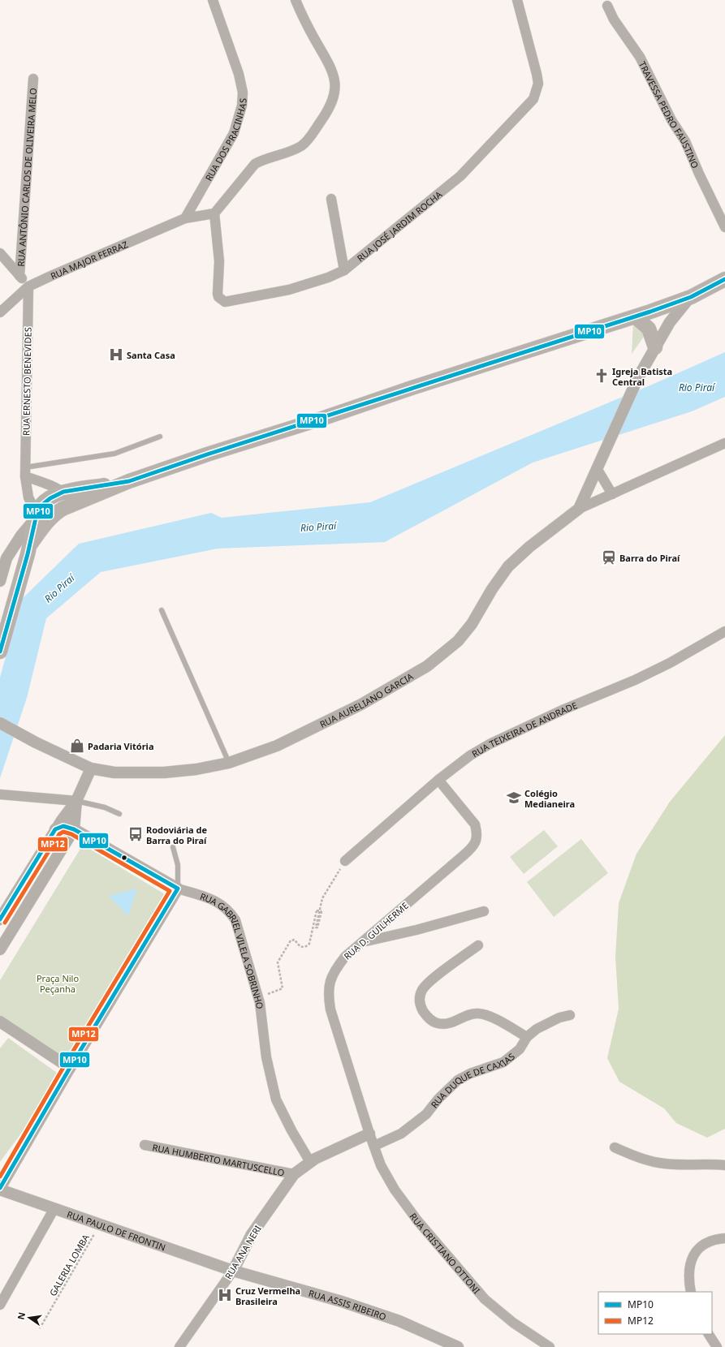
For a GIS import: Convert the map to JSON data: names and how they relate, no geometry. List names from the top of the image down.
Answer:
{
  "streets": {
    "street": [
      "TRAVESSA PEDRO FAUSTINO",
      "RUA DOS PRACINHAS",
      "RUA ANTÔNIO CARLOS DE OLIVEIRA MELO",
      "RUA JOSÉ JARDIM ROCHA",
      "RUA MAJOR FERRAZ",
      "RUA ERNESTO BENEVIDES",
      "RUA AURELIANO GARCIA",
      "RUA TEIXEIRA DE ANDRADE",
      "RUA D. GUILHERME",
      "RUA GABRIEL VILELA SOBRINHO",
      "RUA DUQUE DE CAXIAS",
      "RUA HUMBERTO MARTUSCELLO",
      "RUA PAULO DE FRONTIN",
      "RUA ANA NERI",
      "RUA CRISTIANO OTTONI",
      "RUA ASSIS RIBEIRO"
    ],
    "path": ["GALERIA LOMBA"]
  },
  "crossings": [
    ["RUA DOS PRACINHAS", "RUA MAJOR FERRAZ"],
    ["RUA JOSÉ JARDIM ROCHA", "RUA MAJOR FERRAZ"],
    ["RUA MAJOR FERRAZ", "RUA ERNESTO BENEVIDES"],
    ["RUA TEIXEIRA DE ANDRADE", "RUA D. GUILHERME"],
    ["RUA D. GUILHERME", "RUA CRISTIANO OTTONI"],
    ["RUA GABRIEL VILELA SOBRINHO", "RUA ANA NERI"],
    ["RUA DUQUE DE CAXIAS", "RUA CRISTIANO OTTONI"],
    ["RUA HUMBERTO MARTUSCELLO", "RUA ANA NERI"],
    ["RUA PAULO DE FRONTIN", "RUA ANA NERI"],
    ["RUA PAULO DE FRONTIN", "GALERIA LOMBA"],
    ["RUA PAULO DE FRONTIN", "RUA ASSIS RIBEIRO"],
    ["RUA ANA NERI", "RUA ASSIS RIBEIRO"]
  ],
  "water": ["Rio Piraí"],
  "parks": ["Praça Nilo Peçanha"],
  "places": {
    "hospital": ["Santa Casa", "Cruz Vermelha Brasileira"],
    "church": ["Igreja Batista Central"],
    "station": ["Barra do Piraí"],
    "shop": ["Padaria Vitória"],
    "school or university": ["Colégio Medianeira"],
    "bus stop": ["Rodoviária de Barra do Piraí"]
  },
  "lines": ["transit line MP10", "transit line MP12"],
  "legend": ["MP10", "MP12"],
  "north": "left"
}
